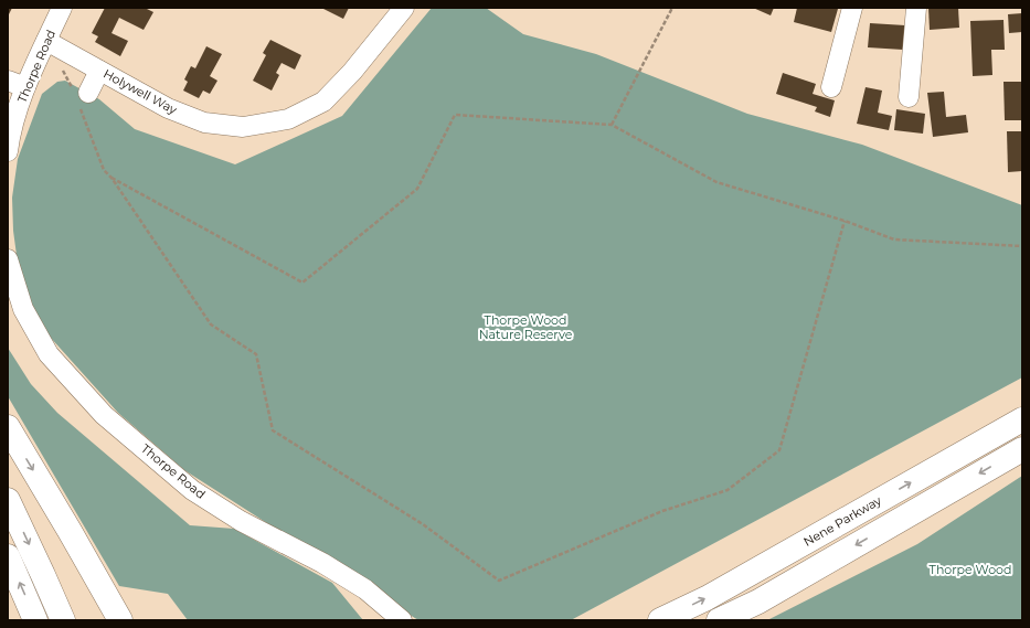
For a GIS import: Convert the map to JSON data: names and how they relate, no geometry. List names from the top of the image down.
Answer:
{
  "streets": {
    "highway": ["Nene Parkway"],
    "street": ["Thorpe Road", "Holywell Way"]
  },
  "crossings": [
    ["Thorpe Road", "Holywell Way"]
  ],
  "parks": ["Thorpe Wood Nature Reserve", "Thorpe Wood"]
}
